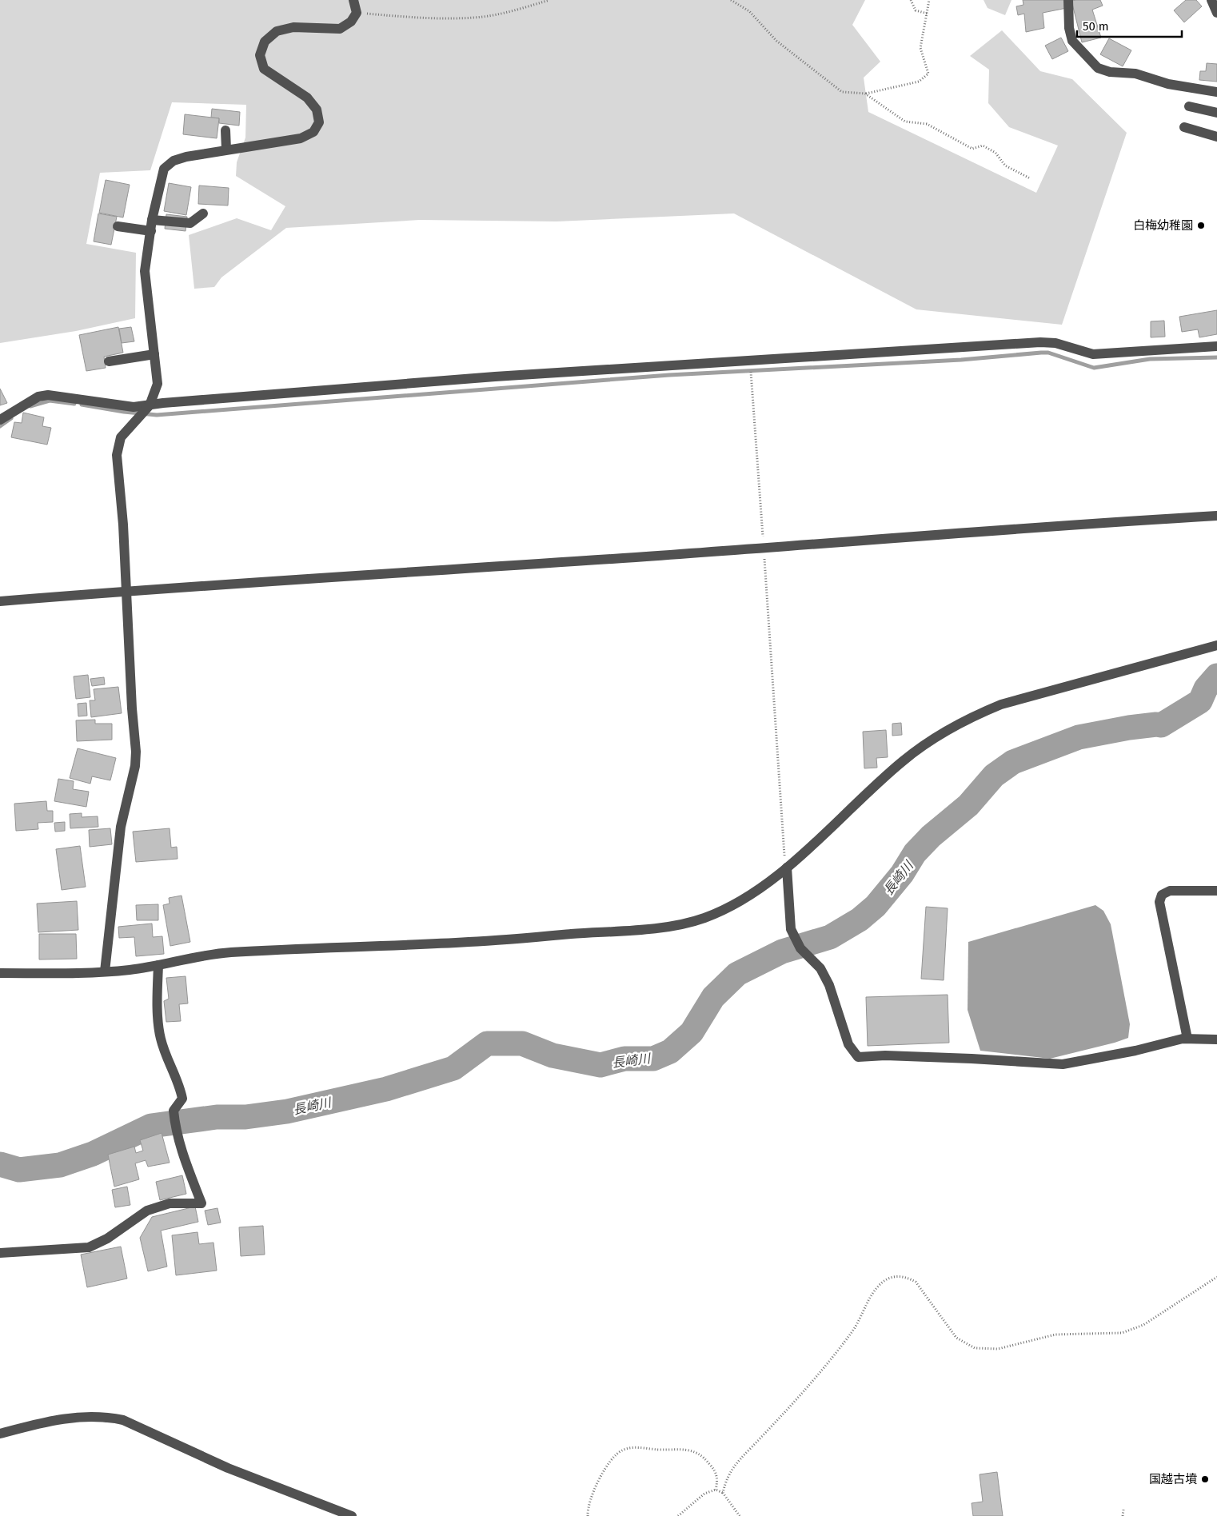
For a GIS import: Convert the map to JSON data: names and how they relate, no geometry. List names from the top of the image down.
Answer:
{
  "water": ["長崎川"],
  "places": ["白梅幼稚園", "国越古墳"],
  "scale_bar": "50 m"
}
